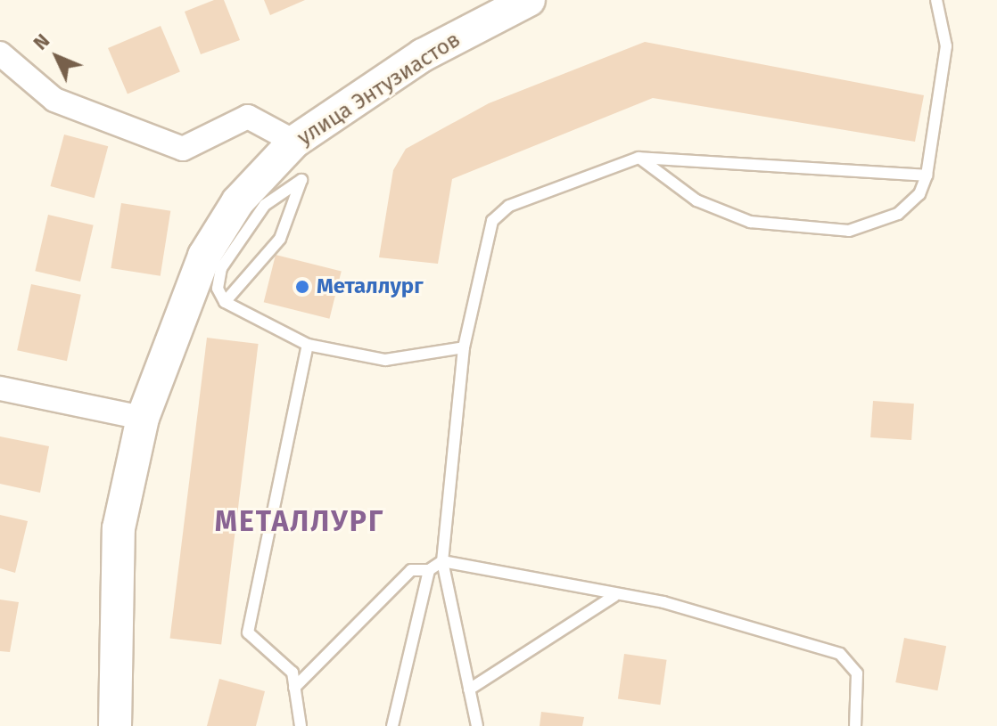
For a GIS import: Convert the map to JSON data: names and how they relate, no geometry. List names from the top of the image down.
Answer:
{
  "streets": {
    "street": ["улица Энтузиастов"]
  },
  "districts": ["МЕТАЛЛУРГ"],
  "places": ["Металлург"],
  "north": "top left"
}
